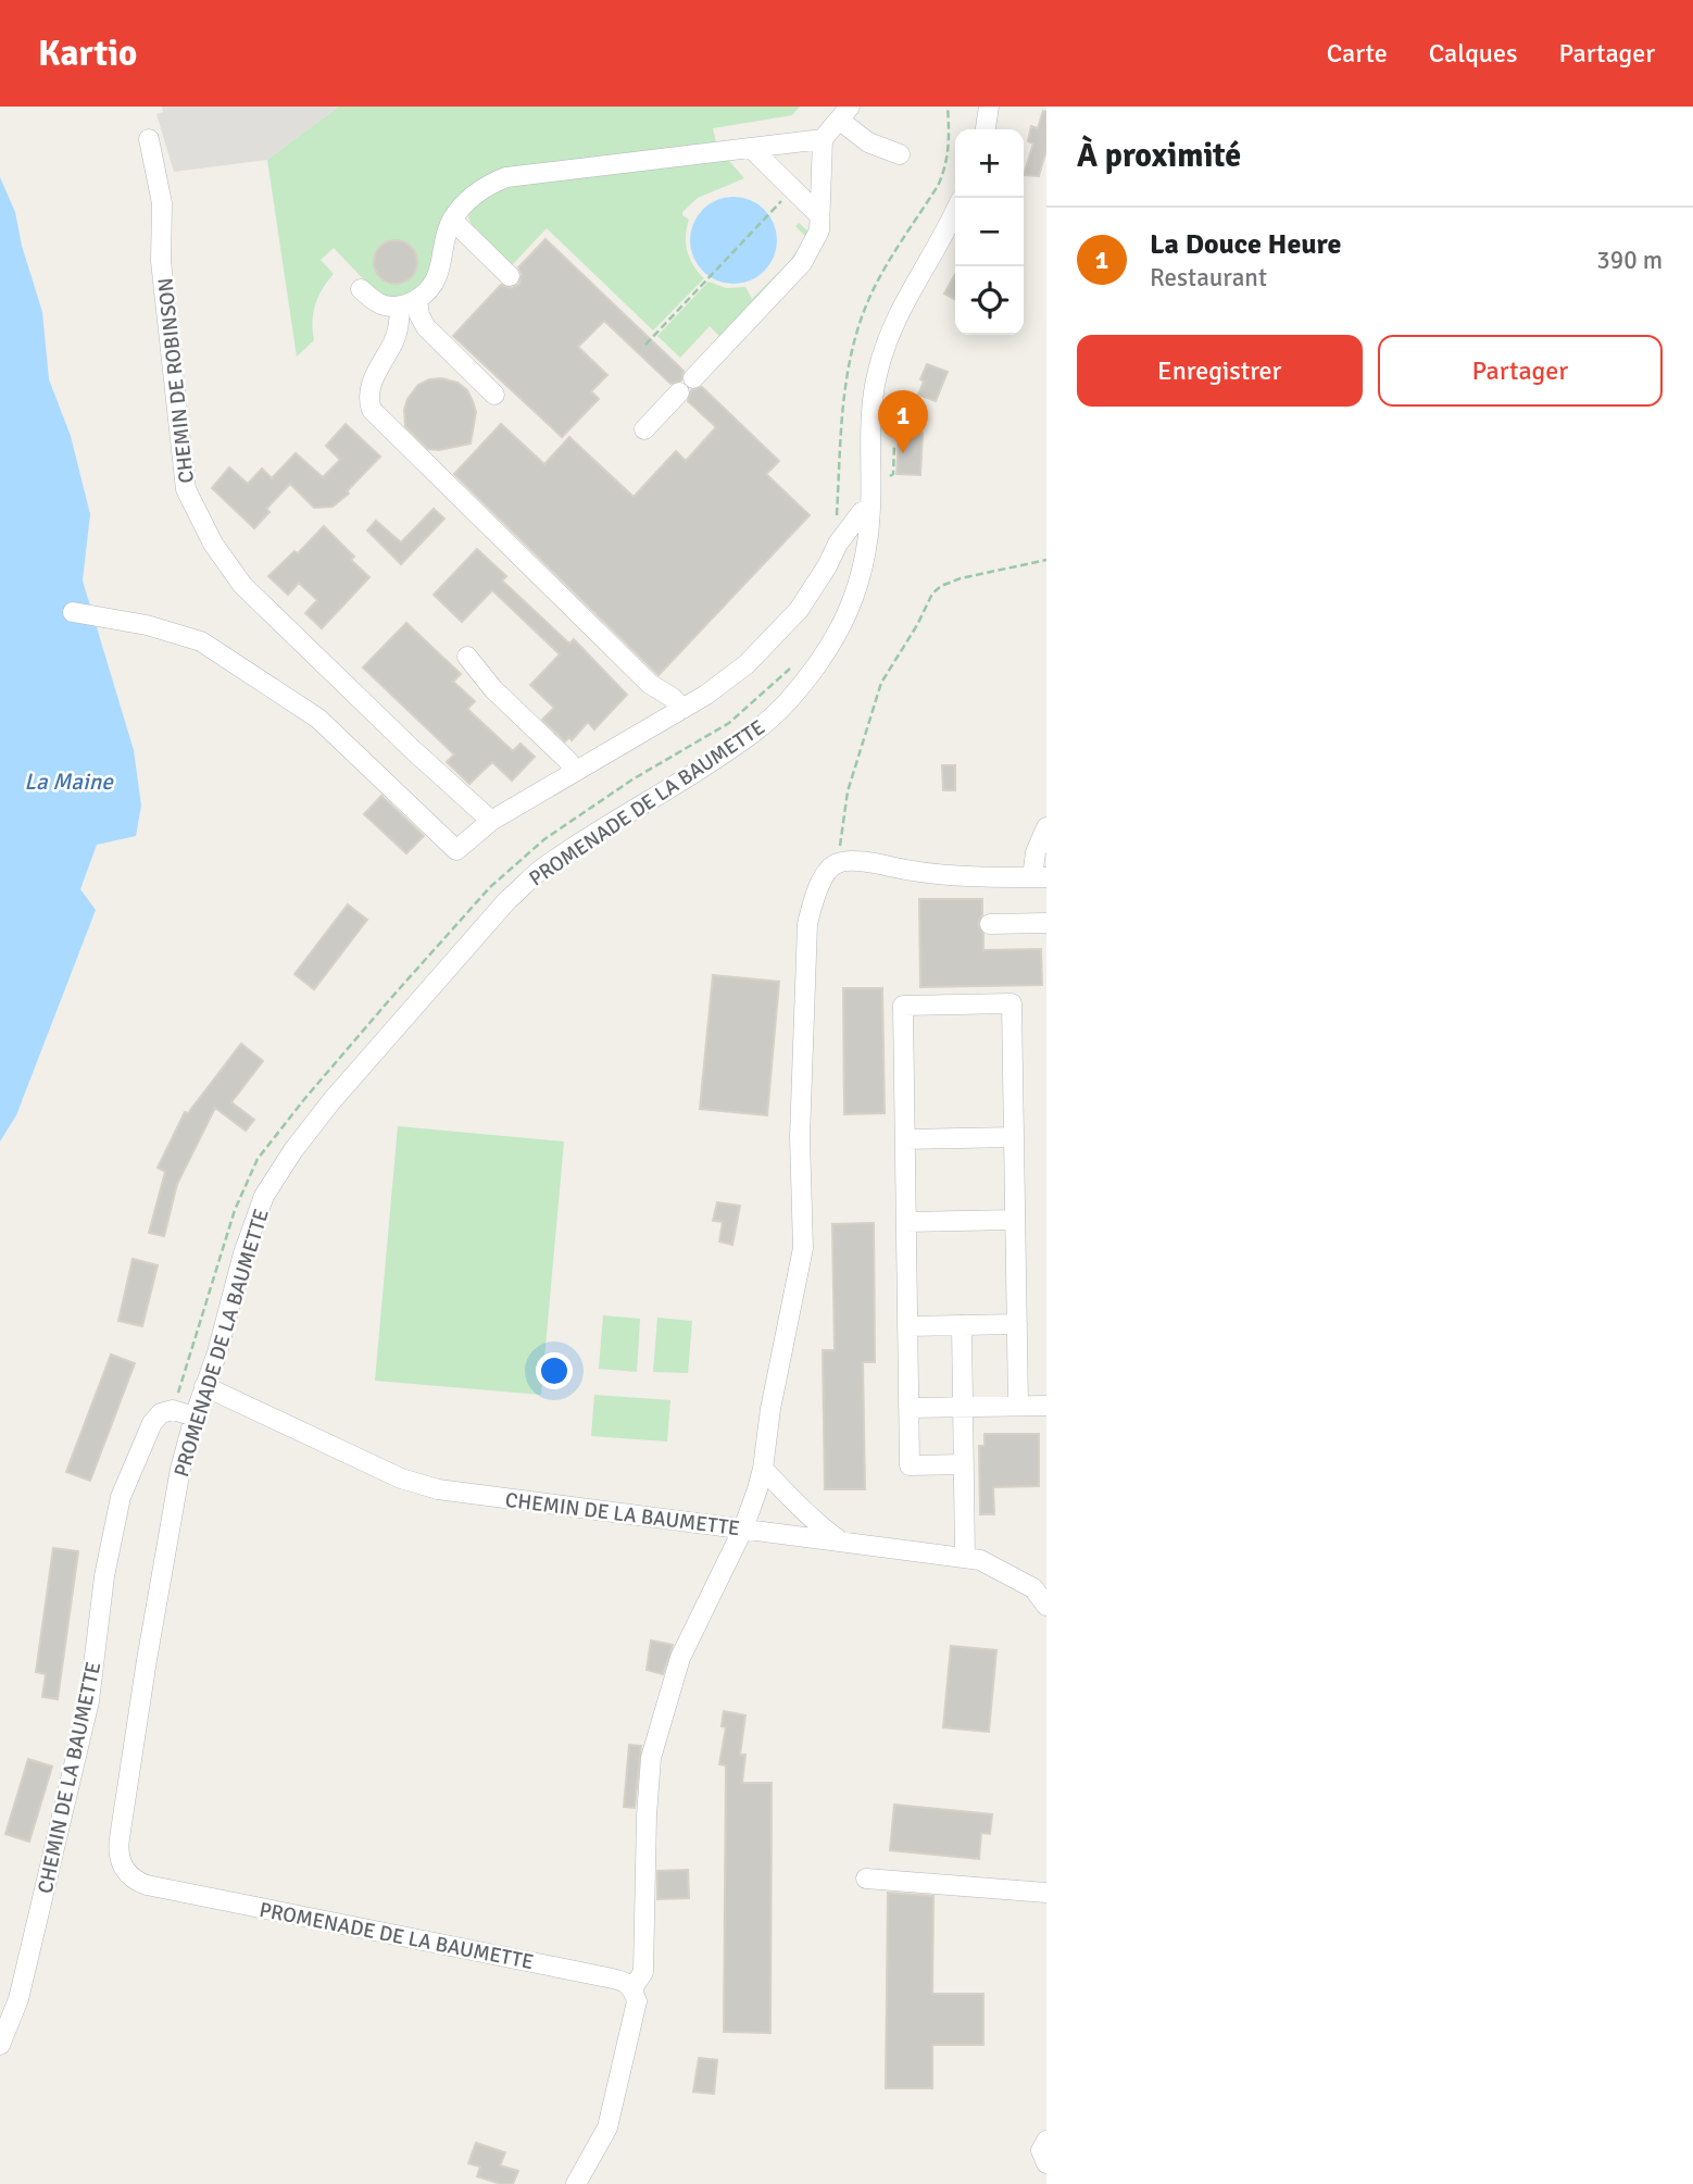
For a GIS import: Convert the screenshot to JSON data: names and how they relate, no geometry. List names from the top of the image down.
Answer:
{
  "streets": {
    "street": ["CHEMIN DE ROBINSON", "PROMENADE DE LA BAUMETTE", "CHEMIN DE LA BAUMETTE"]
  },
  "crossings": [
    ["PROMENADE DE LA BAUMETTE", "CHEMIN DE LA BAUMETTE"]
  ],
  "water": ["La Maine"],
  "page": {
    "header": "Kartio",
    "nav": ["Carte", "Calques", "Partager"],
    "heading": "À proximité",
    "map_buttons": ["+", "−"],
    "list": [
      {
        "mark": "1",
        "name": "La Douce Heure",
        "note": "Restaurant",
        "value": "390 m"
      }
    ],
    "buttons": ["Enregistrer", "Partager"],
    "pins": "1"
  }
}
